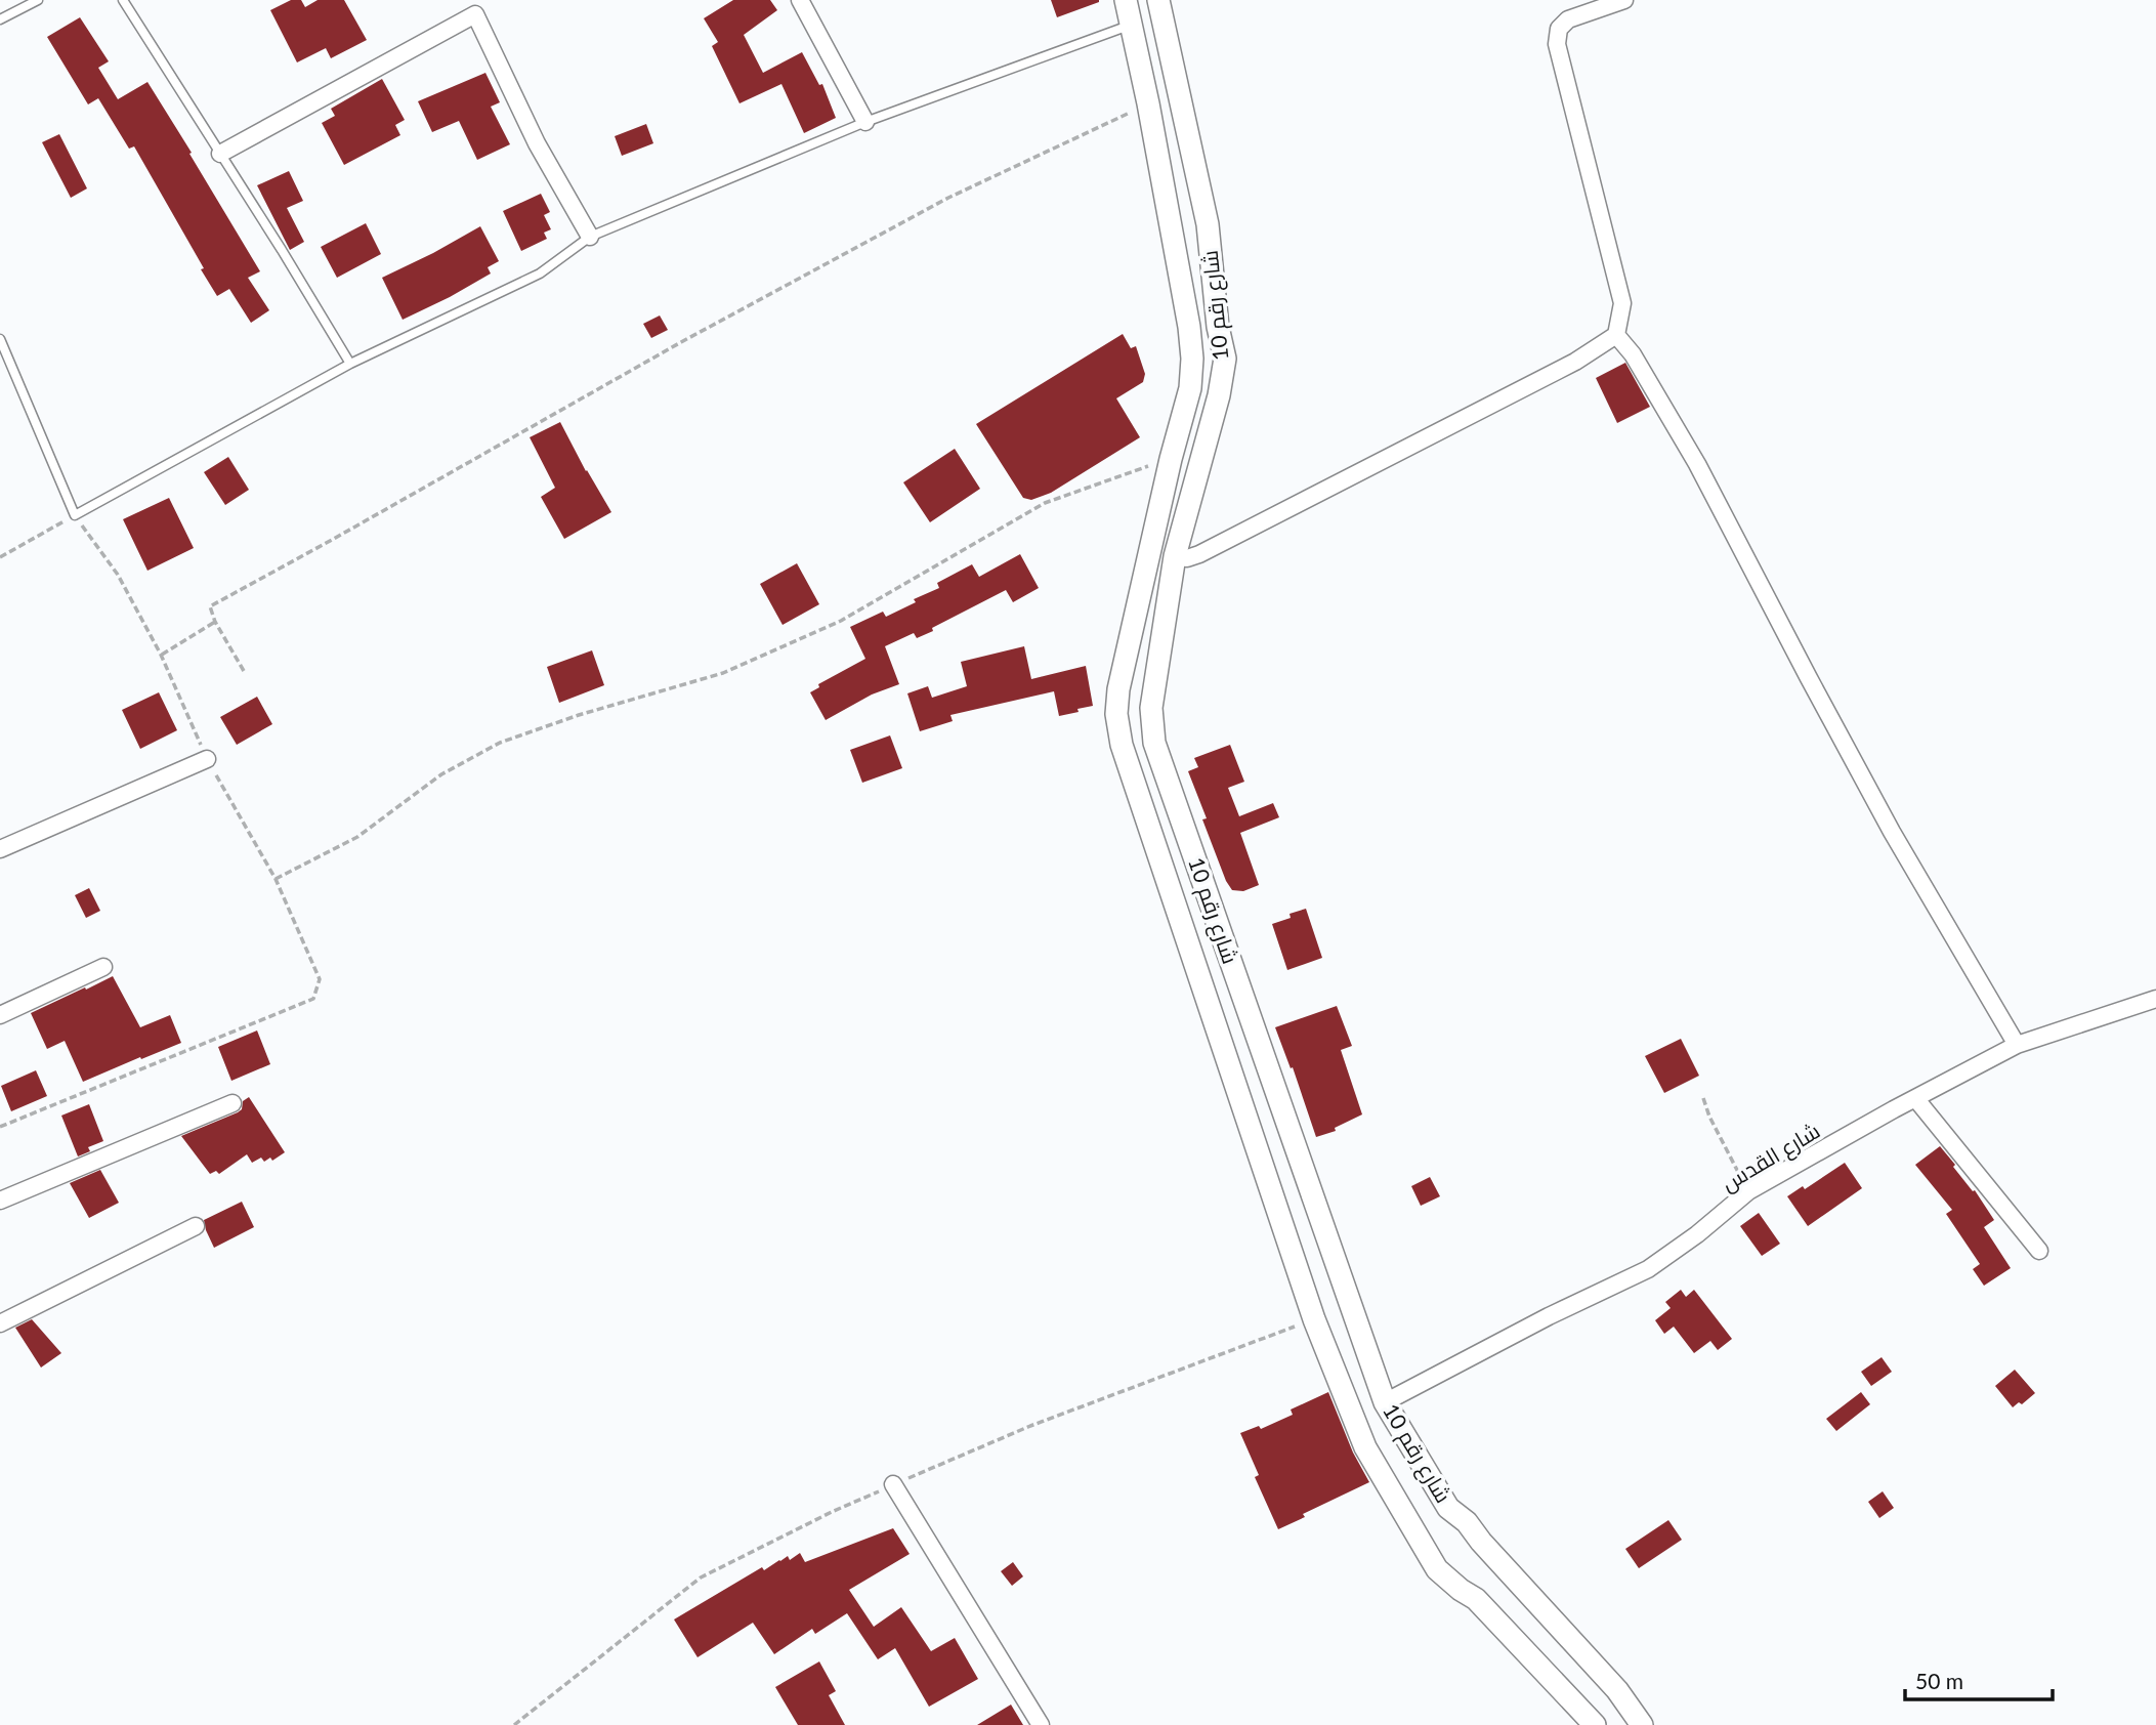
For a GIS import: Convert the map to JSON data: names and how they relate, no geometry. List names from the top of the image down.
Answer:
{
  "streets": {
    "main road": ["شارع رقم 10"],
    "street": ["شارع القدس"]
  },
  "crossings": [
    ["شارع رقم 10", "شارع القدس"]
  ],
  "scale_bar": "50 m"
}
